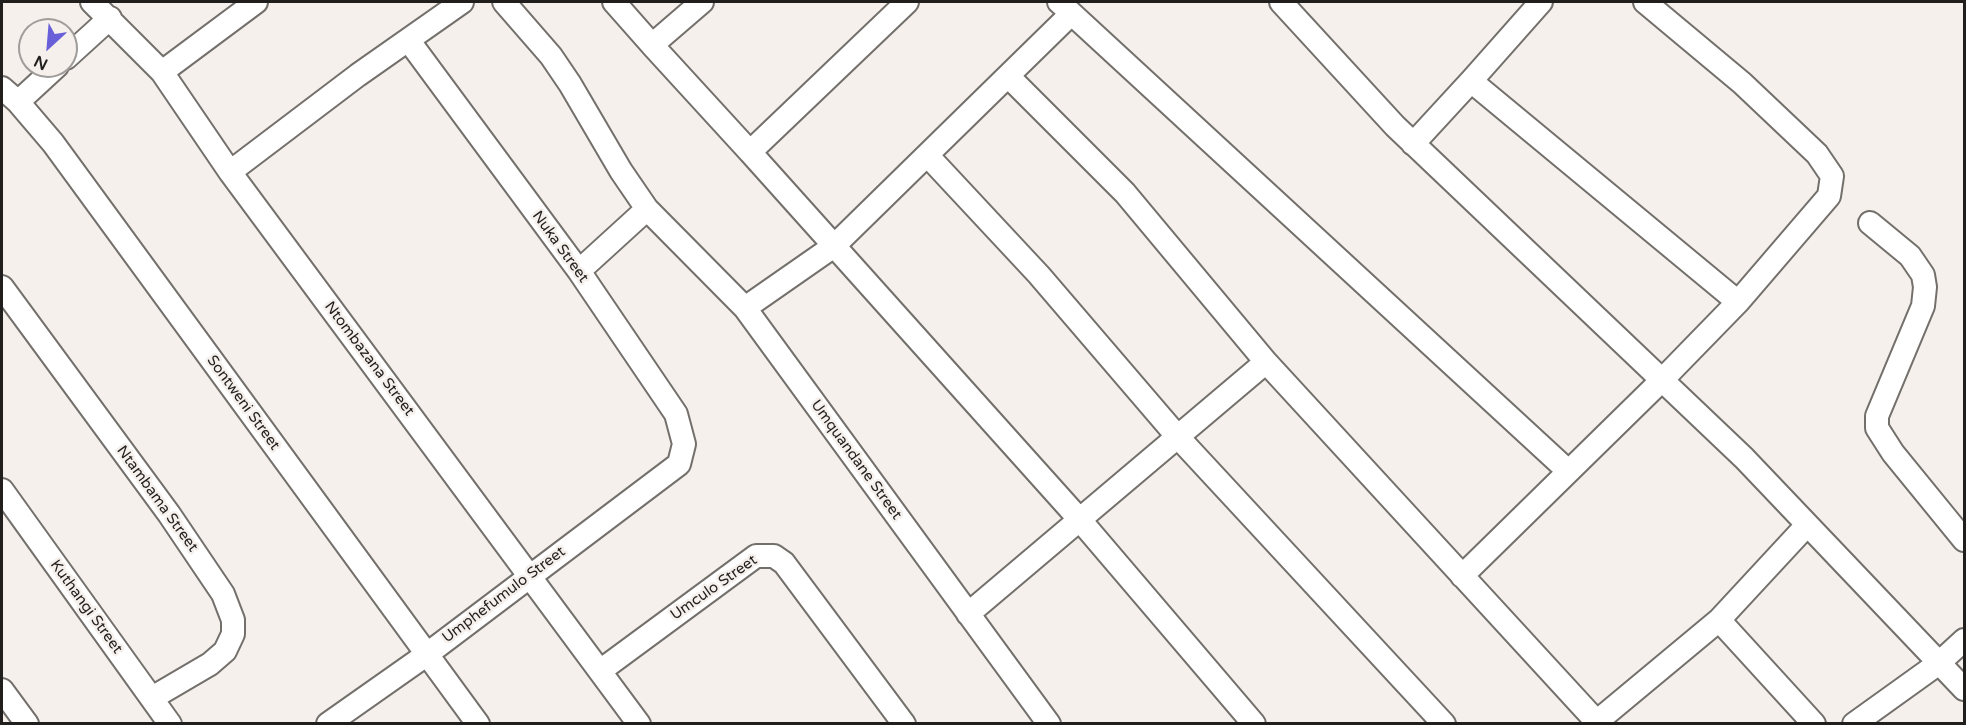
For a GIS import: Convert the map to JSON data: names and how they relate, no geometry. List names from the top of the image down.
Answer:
{
  "streets": {
    "street": [
      "Nuka Street",
      "Ntombazana Street",
      "Sontweni Street",
      "Umquandane Street",
      "Ntambama Street",
      "Umculo Street",
      "Umphefumulo Street",
      "Kuthangi Street"
    ]
  },
  "crossings": [
    ["Nuka Street", "Umphefumulo Street"],
    ["Ntombazana Street", "Umculo Street"],
    ["Ntombazana Street", "Umphefumulo Street"],
    ["Sontweni Street", "Umphefumulo Street"],
    ["Ntambama Street", "Kuthangi Street"]
  ],
  "north": "bottom left"
}
